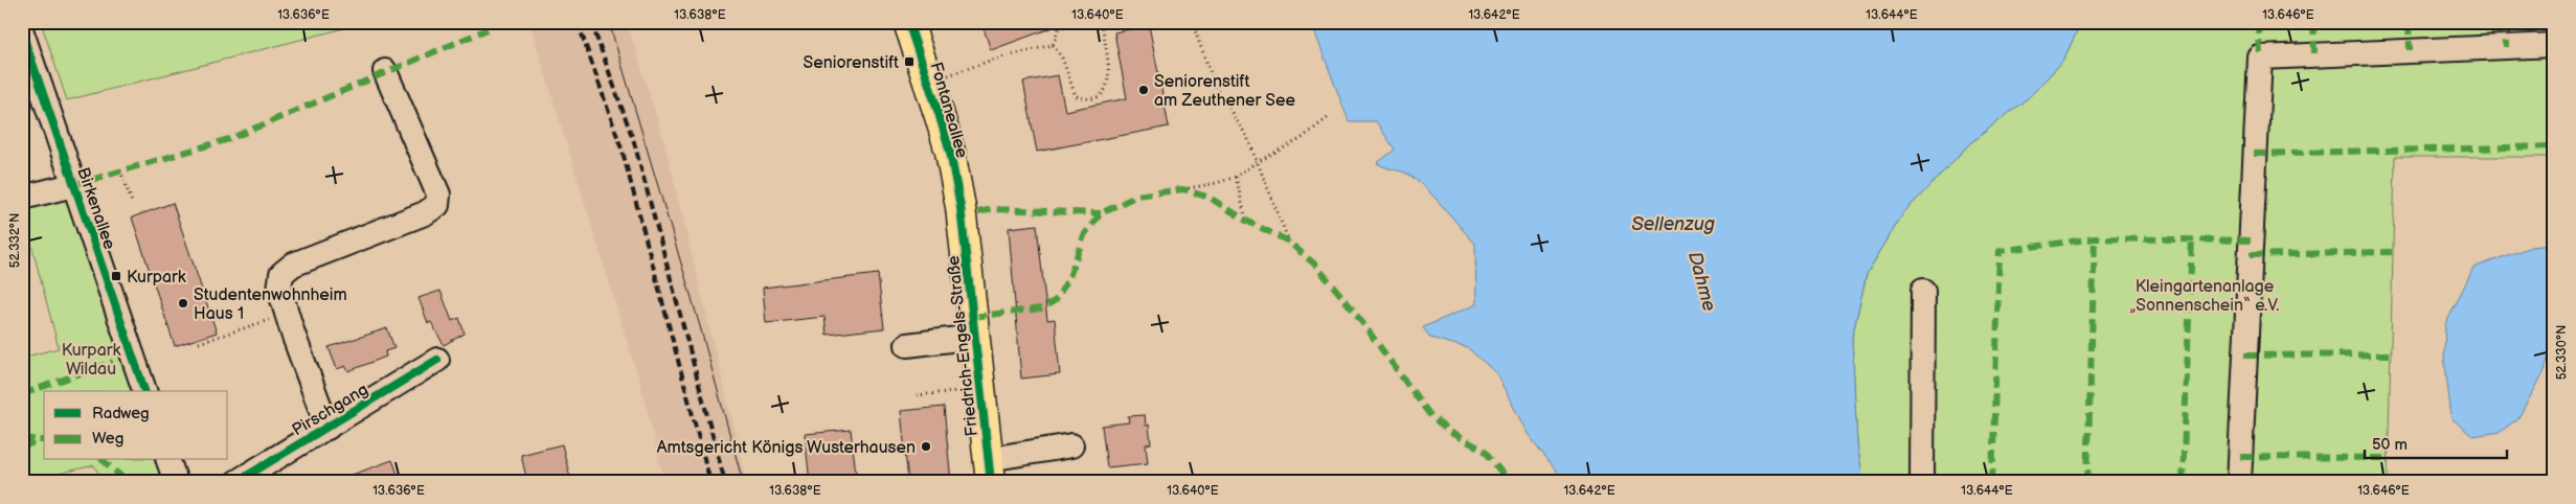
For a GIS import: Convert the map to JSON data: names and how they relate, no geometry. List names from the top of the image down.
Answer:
{
  "streets": {
    "main road": ["Fontaneallee", "Friedrich-Engels-Straße"],
    "street": ["Birkenallee", "Pirschgang"]
  },
  "crossings": [
    ["Fontaneallee", "Friedrich-Engels-Straße"]
  ],
  "water": ["Sellenzug", "Dahme"],
  "parks": ["Kleingartenanlage „Sonnenschein“ e.V.", "Kurpark Wildau"],
  "places": {
    "transit": ["Seniorenstift", "Kurpark"],
    "other": ["Seniorenstift am Zeuthener See", "Studentenwohnheim Haus 1", "Amtsgericht Königs Wusterhausen"]
  },
  "legend": ["Radweg", "Weg"],
  "scale_bar": "50 m",
  "coordinates": [
    "13.636°E",
    "13.638°E",
    "13.640°E",
    "13.642°E",
    "13.644°E",
    "13.646°E",
    "52.332°N",
    "52.330°N"
  ]
}
